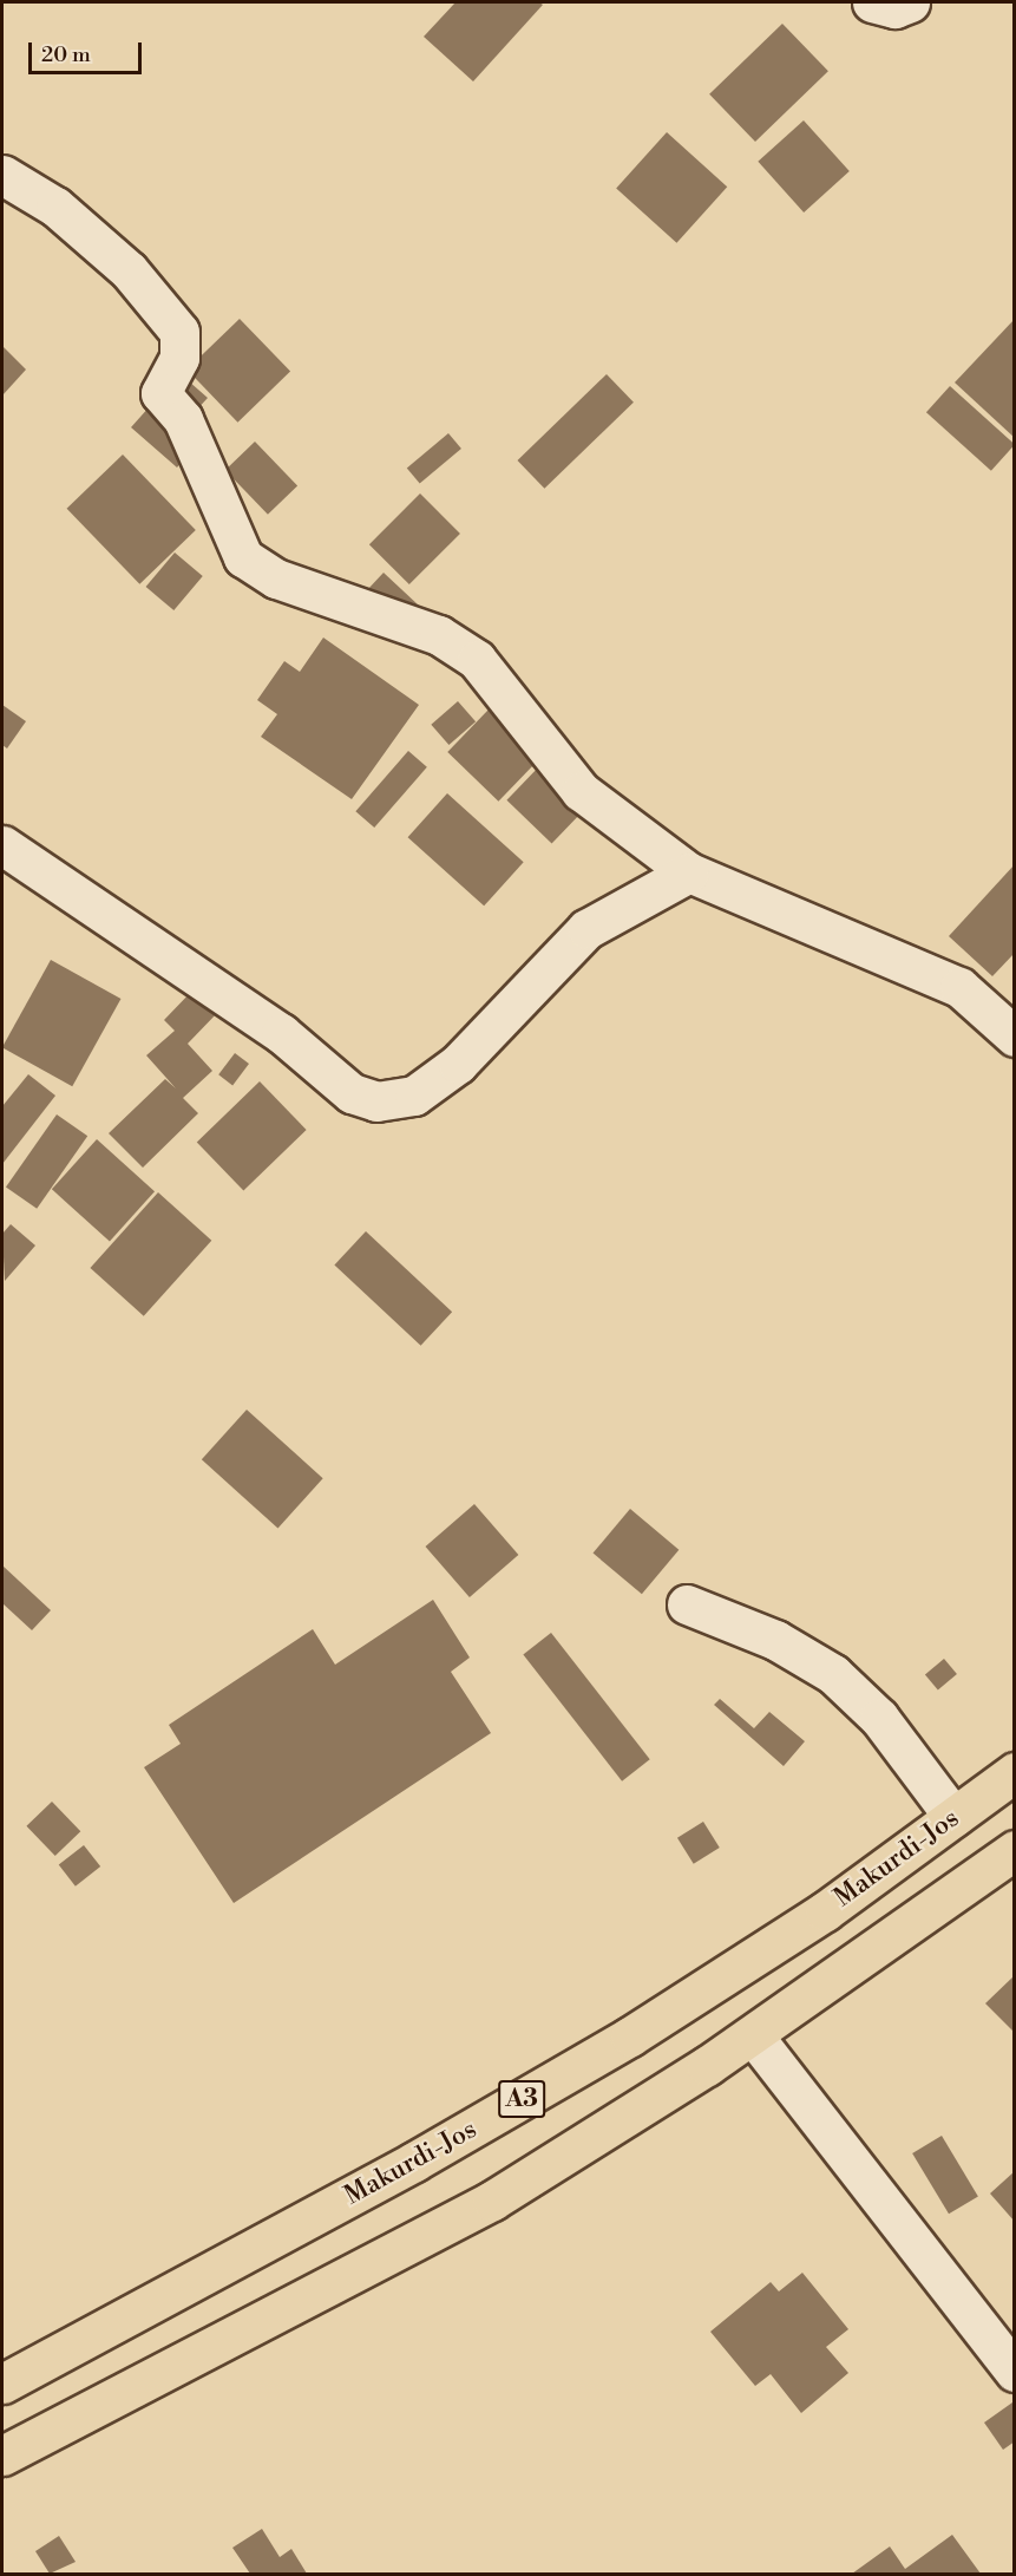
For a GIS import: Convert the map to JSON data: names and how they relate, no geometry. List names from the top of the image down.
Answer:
{
  "streets": {
    "highway": ["Makurdi-Jos", "A3"]
  },
  "scale_bar": "20 m"
}
